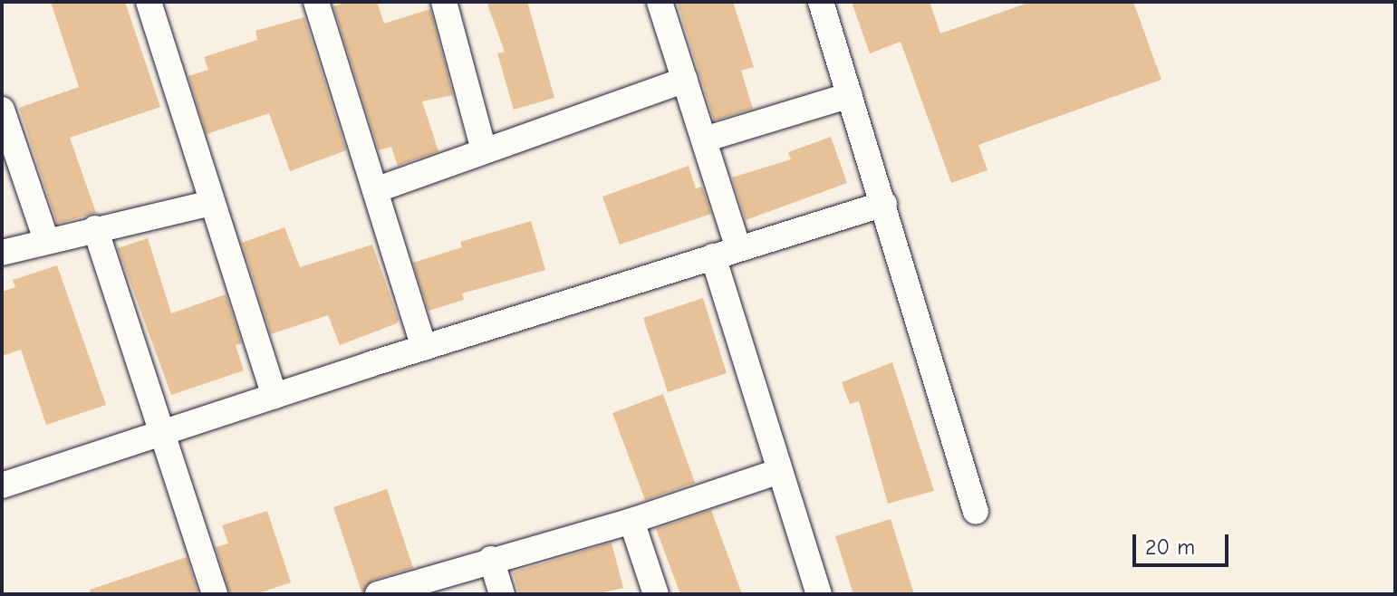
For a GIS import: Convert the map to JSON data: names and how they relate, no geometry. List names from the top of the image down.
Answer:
{
  "scale_bar": "20 m"
}
